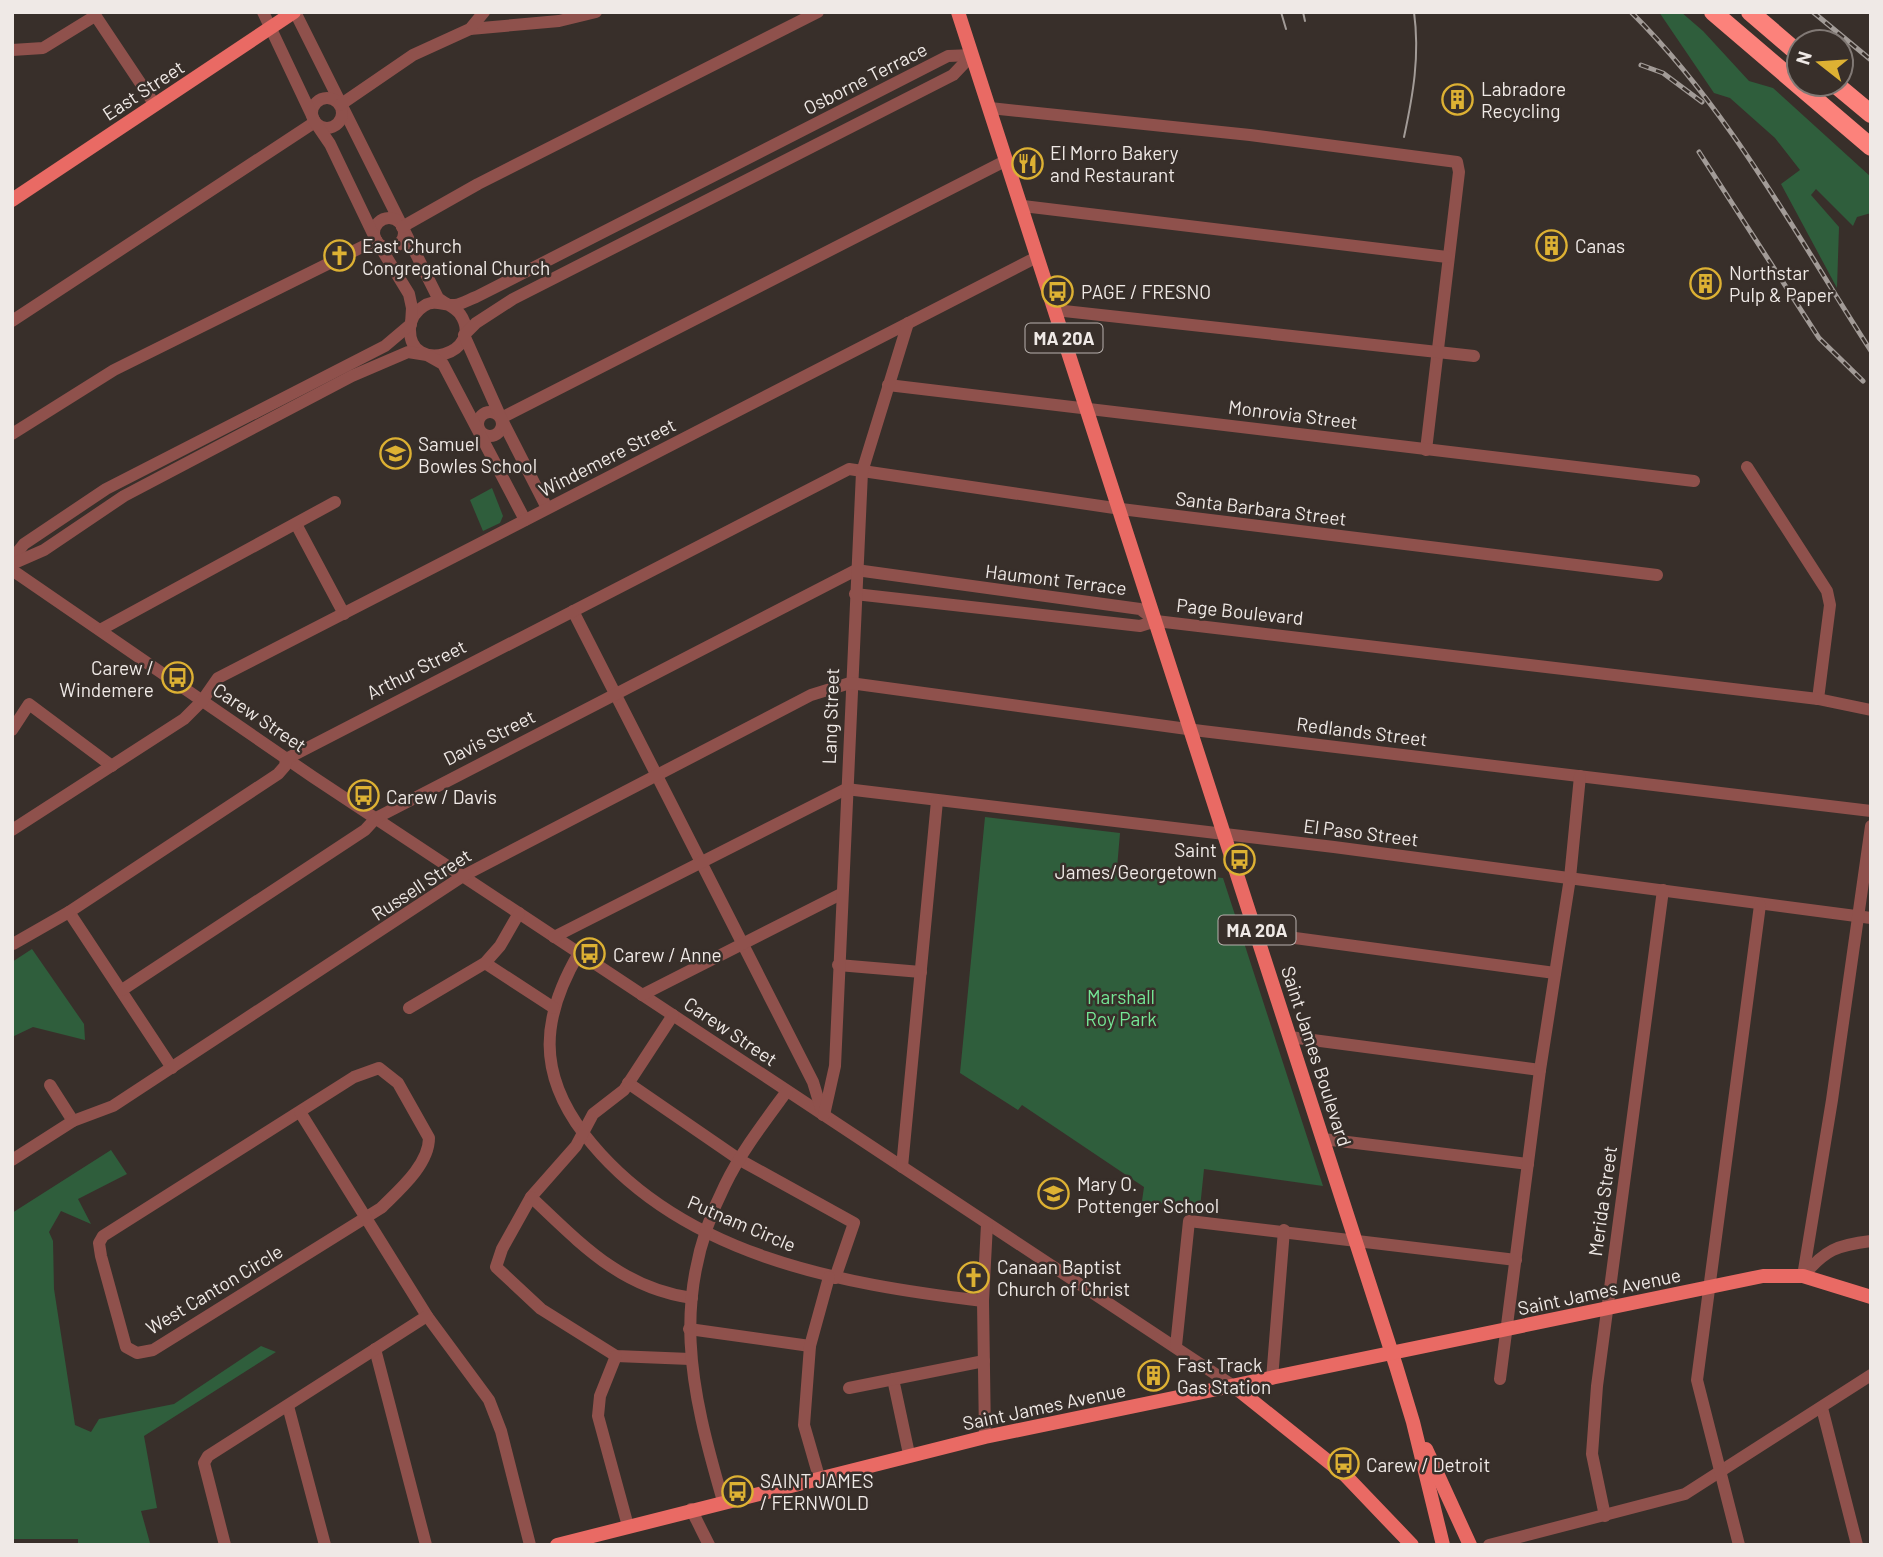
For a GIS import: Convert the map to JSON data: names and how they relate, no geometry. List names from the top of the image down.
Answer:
{
  "streets": {
    "main road": [
      "East Street",
      "MA 20A",
      "Page Boulevard",
      "Carew Street",
      "Saint James Boulevard",
      "Saint James Avenue"
    ],
    "street": [
      "Osborne Terrace",
      "Monrovia Street",
      "Windemere Street",
      "Santa Barbara Street",
      "Haumont Terrace",
      "Arthur Street",
      "Lang Street",
      "Redlands Street",
      "Davis Street",
      "El Paso Street",
      "Russell Street",
      "Merida Street",
      "Putnam Circle",
      "West Canton Circle"
    ]
  },
  "crossings": [
    ["Osborne Terrace", "Page Boulevard"],
    ["Monrovia Street", "Page Boulevard"],
    ["Monrovia Street", "Lang Street"],
    ["Windemere Street", "Page Boulevard"],
    ["Windemere Street", "Lang Street"],
    ["Windemere Street", "Carew Street"],
    ["Santa Barbara Street", "Page Boulevard"],
    ["Santa Barbara Street", "Arthur Street"],
    ["Santa Barbara Street", "Lang Street"],
    ["Haumont Terrace", "Page Boulevard"],
    ["Haumont Terrace", "Lang Street"],
    ["Haumont Terrace", "Davis Street"],
    ["Haumont Terrace", "Saint James Boulevard"],
    ["Page Boulevard", "Saint James Boulevard"],
    ["Arthur Street", "Lang Street"],
    ["Arthur Street", "Carew Street"],
    ["Lang Street", "Carew Street"],
    ["Lang Street", "Redlands Street"],
    ["Lang Street", "Davis Street"],
    ["Lang Street", "El Paso Street"],
    ["Lang Street", "Russell Street"],
    ["Carew Street", "Davis Street"],
    ["Carew Street", "Russell Street"],
    ["Carew Street", "Putnam Circle"],
    ["Carew Street", "Saint James Avenue"],
    ["Redlands Street", "Russell Street"],
    ["Redlands Street", "Saint James Boulevard"],
    ["El Paso Street", "Saint James Boulevard"],
    ["El Paso Street", "Merida Street"],
    ["Saint James Boulevard", "Saint James Avenue"],
    ["Merida Street", "Saint James Avenue"]
  ],
  "parks": ["Marshall Roy Park"],
  "places": {
    "building": [
      "Labradore Recycling",
      "Canas",
      "Northstar Pulp & Paper",
      "Fast Track Gas Station"
    ],
    "restaurant": ["El Morro Bakery and Restaurant"],
    "church": ["East Church Congregational Church", "Canaan Baptist Church of Christ"],
    "bus stop": [
      "PAGE / FRESNO",
      "Carew / Windemere",
      "Carew / Davis",
      "Saint James/Georgetown",
      "Carew / Anne",
      "Carew / Detroit",
      "SAINT JAMES / FERNWOLD"
    ],
    "school or university": ["Samuel Bowles School", "Mary O. Pottenger School"]
  },
  "north": "left"
}
